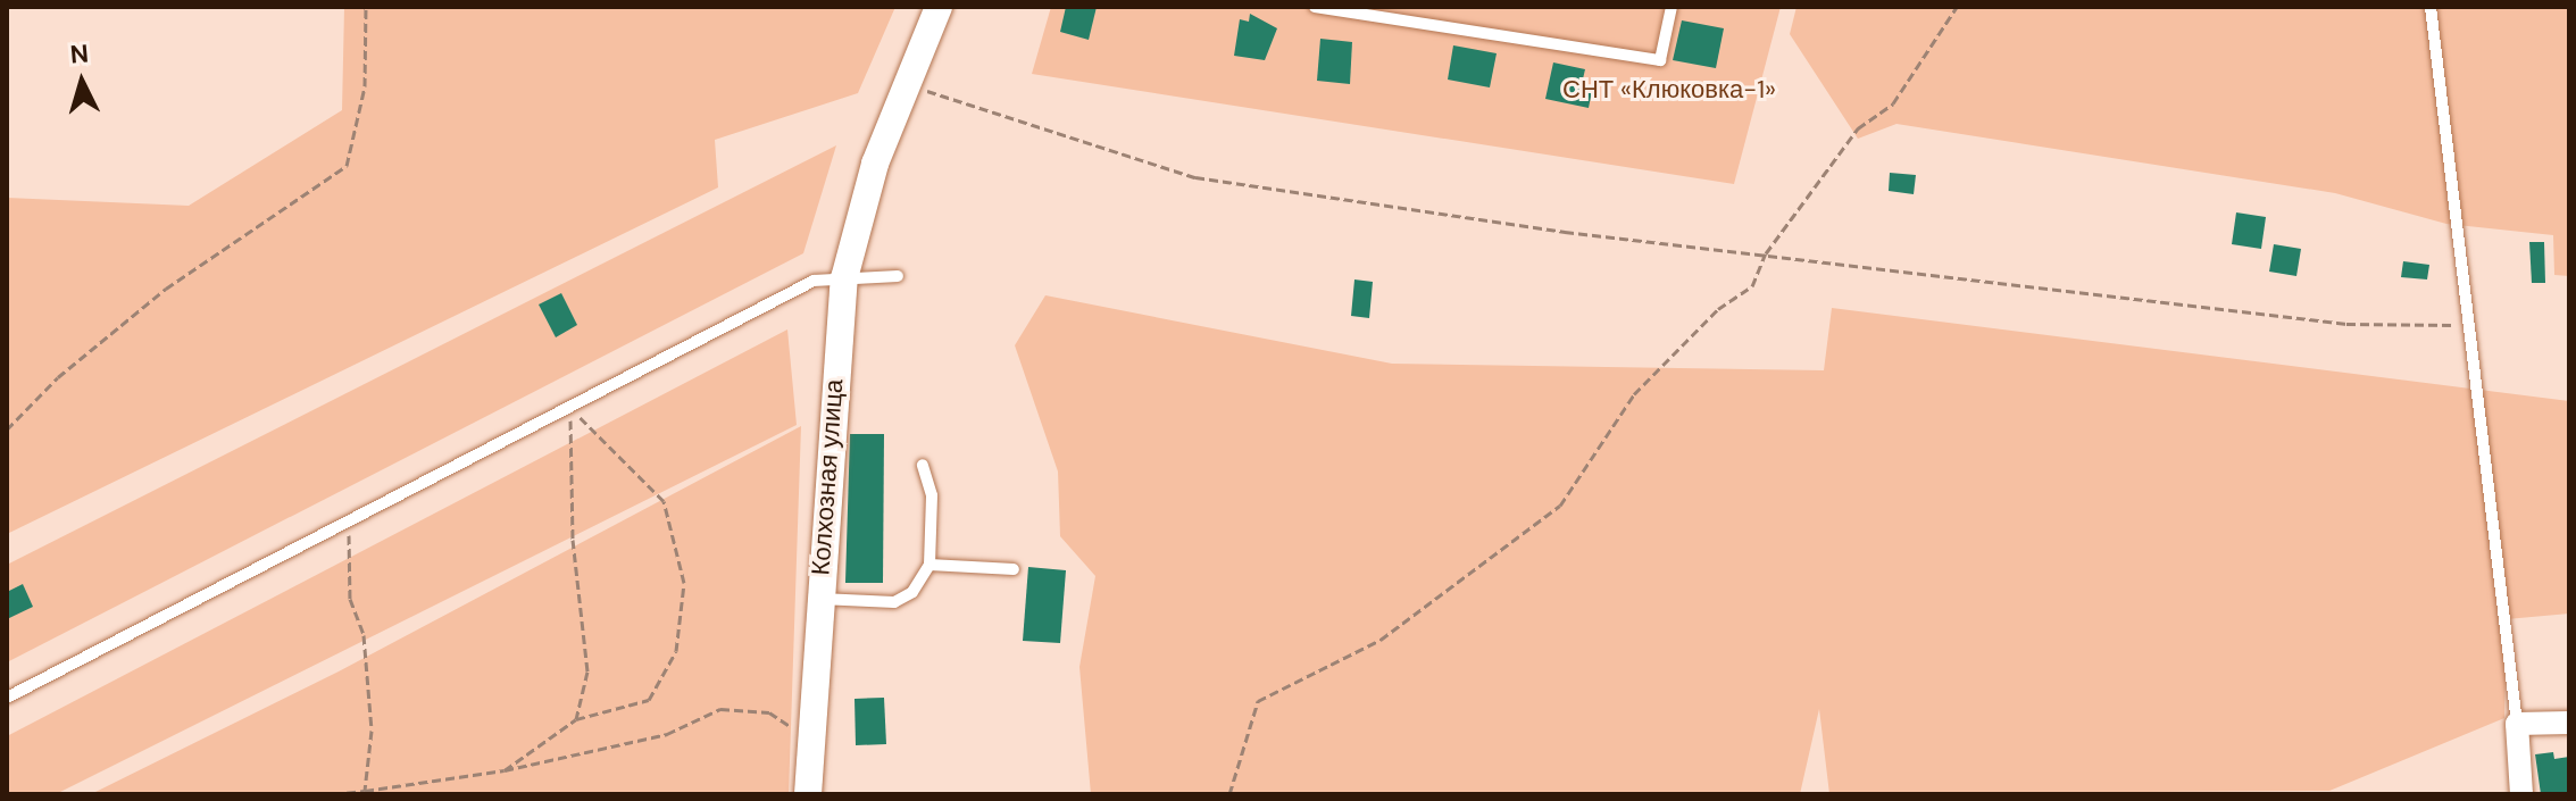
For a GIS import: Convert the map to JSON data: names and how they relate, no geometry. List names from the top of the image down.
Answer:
{
  "streets": {
    "street": ["Колхозная улица"]
  },
  "parks": ["СНТ «Клюковка-1»"],
  "north": "top"
}
